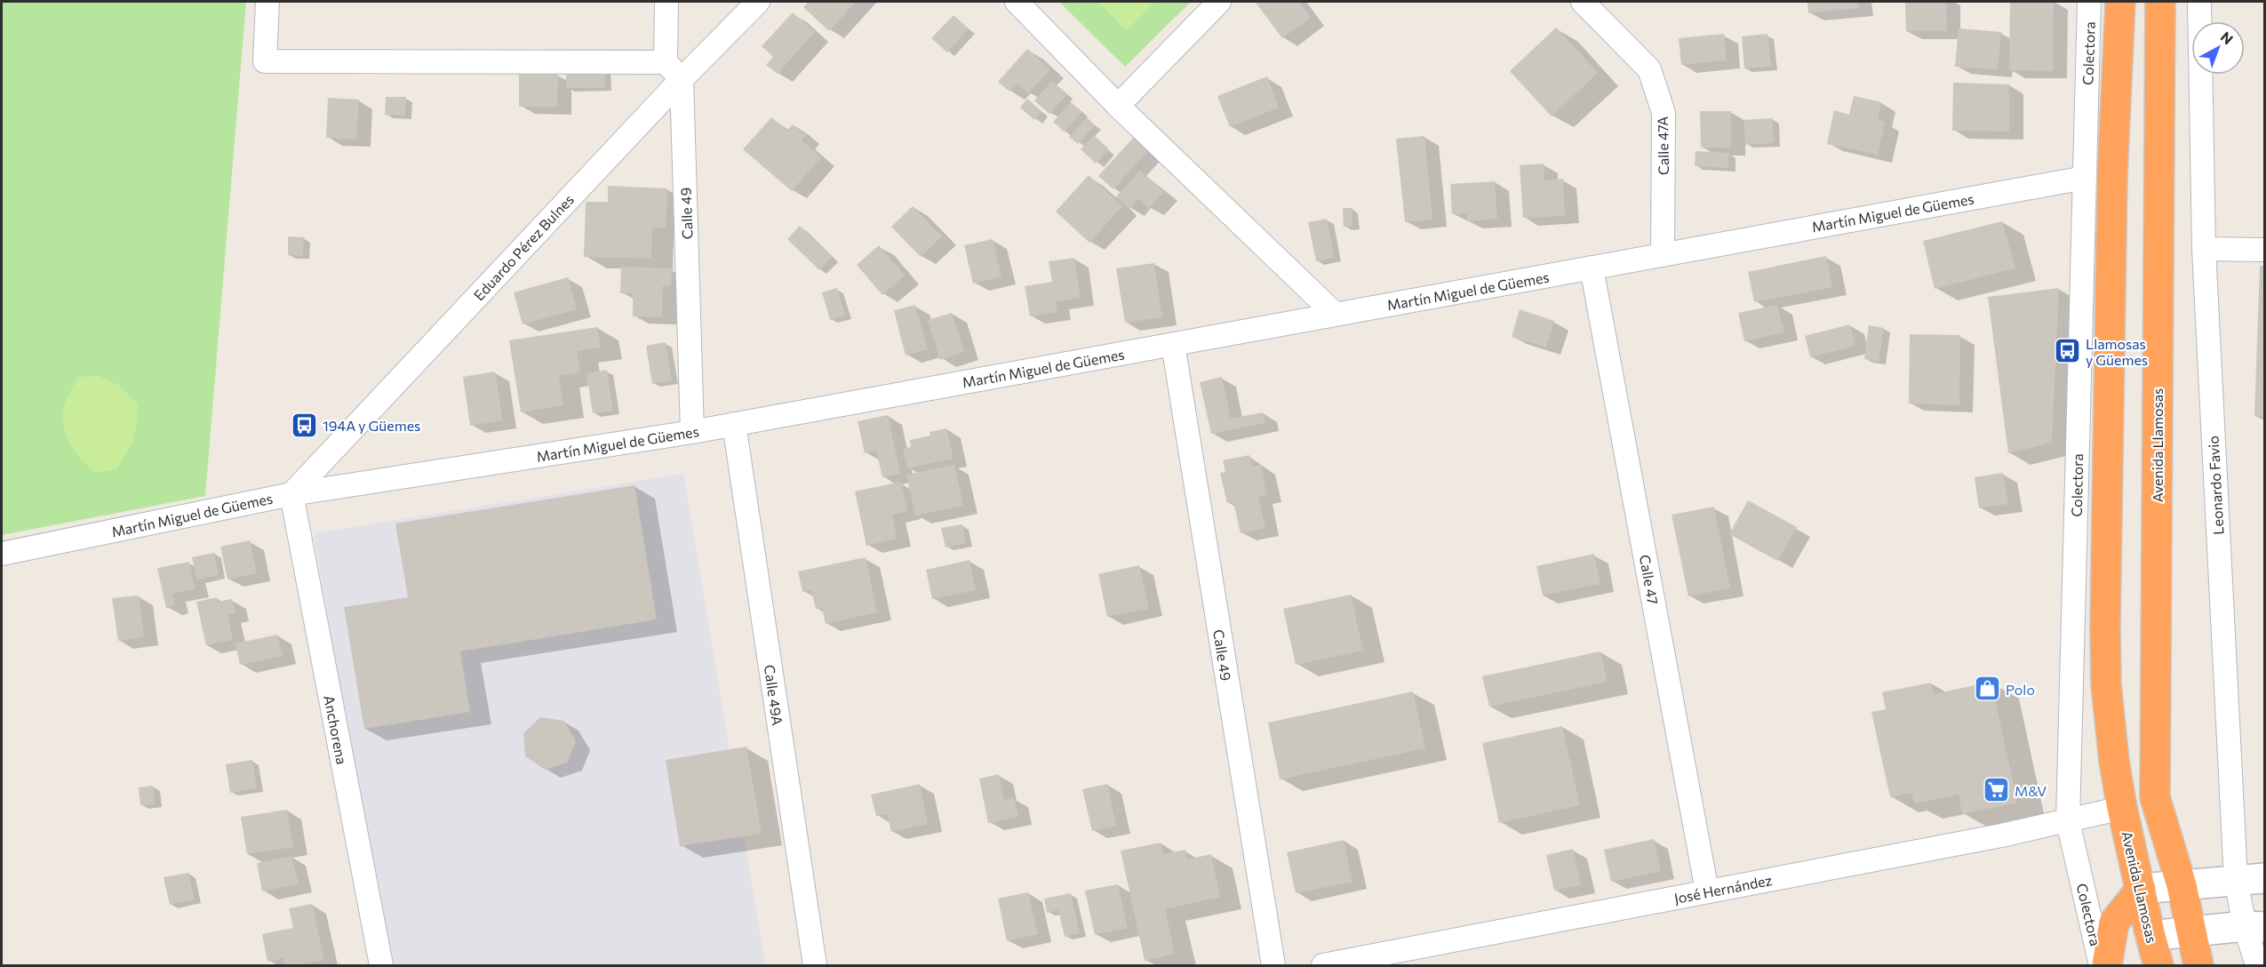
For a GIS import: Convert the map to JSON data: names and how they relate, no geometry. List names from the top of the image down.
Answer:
{
  "streets": {
    "highway": ["Avenida Llamosas"],
    "street": [
      "Colectora",
      "Calle 47A",
      "Martín Miguel de Güemes",
      "Calle 49",
      "Eduardo Pérez Bulnes",
      "Leonardo Favio",
      "Calle 47",
      "Calle 49A",
      "Anchorena",
      "José Hernández"
    ]
  },
  "crossings": [
    ["Colectora", "Martín Miguel de Güemes"],
    ["Colectora", "José Hernández"],
    ["Calle 47A", "Martín Miguel de Güemes"],
    ["Martín Miguel de Güemes", "Calle 49"],
    ["Martín Miguel de Güemes", "Eduardo Pérez Bulnes"],
    ["Martín Miguel de Güemes", "Calle 47"],
    ["Martín Miguel de Güemes", "Calle 49A"],
    ["Martín Miguel de Güemes", "Anchorena"],
    ["Calle 49", "Eduardo Pérez Bulnes"],
    ["Eduardo Pérez Bulnes", "Anchorena"],
    ["Avenida Llamosas", "José Hernández"],
    ["Calle 47", "José Hernández"]
  ],
  "places": {
    "bus stop": ["Llamosas y Güemes", "194A y Güemes"],
    "shop": ["Polo"],
    "supermarket": ["M&V"]
  },
  "north": "top right"
}
